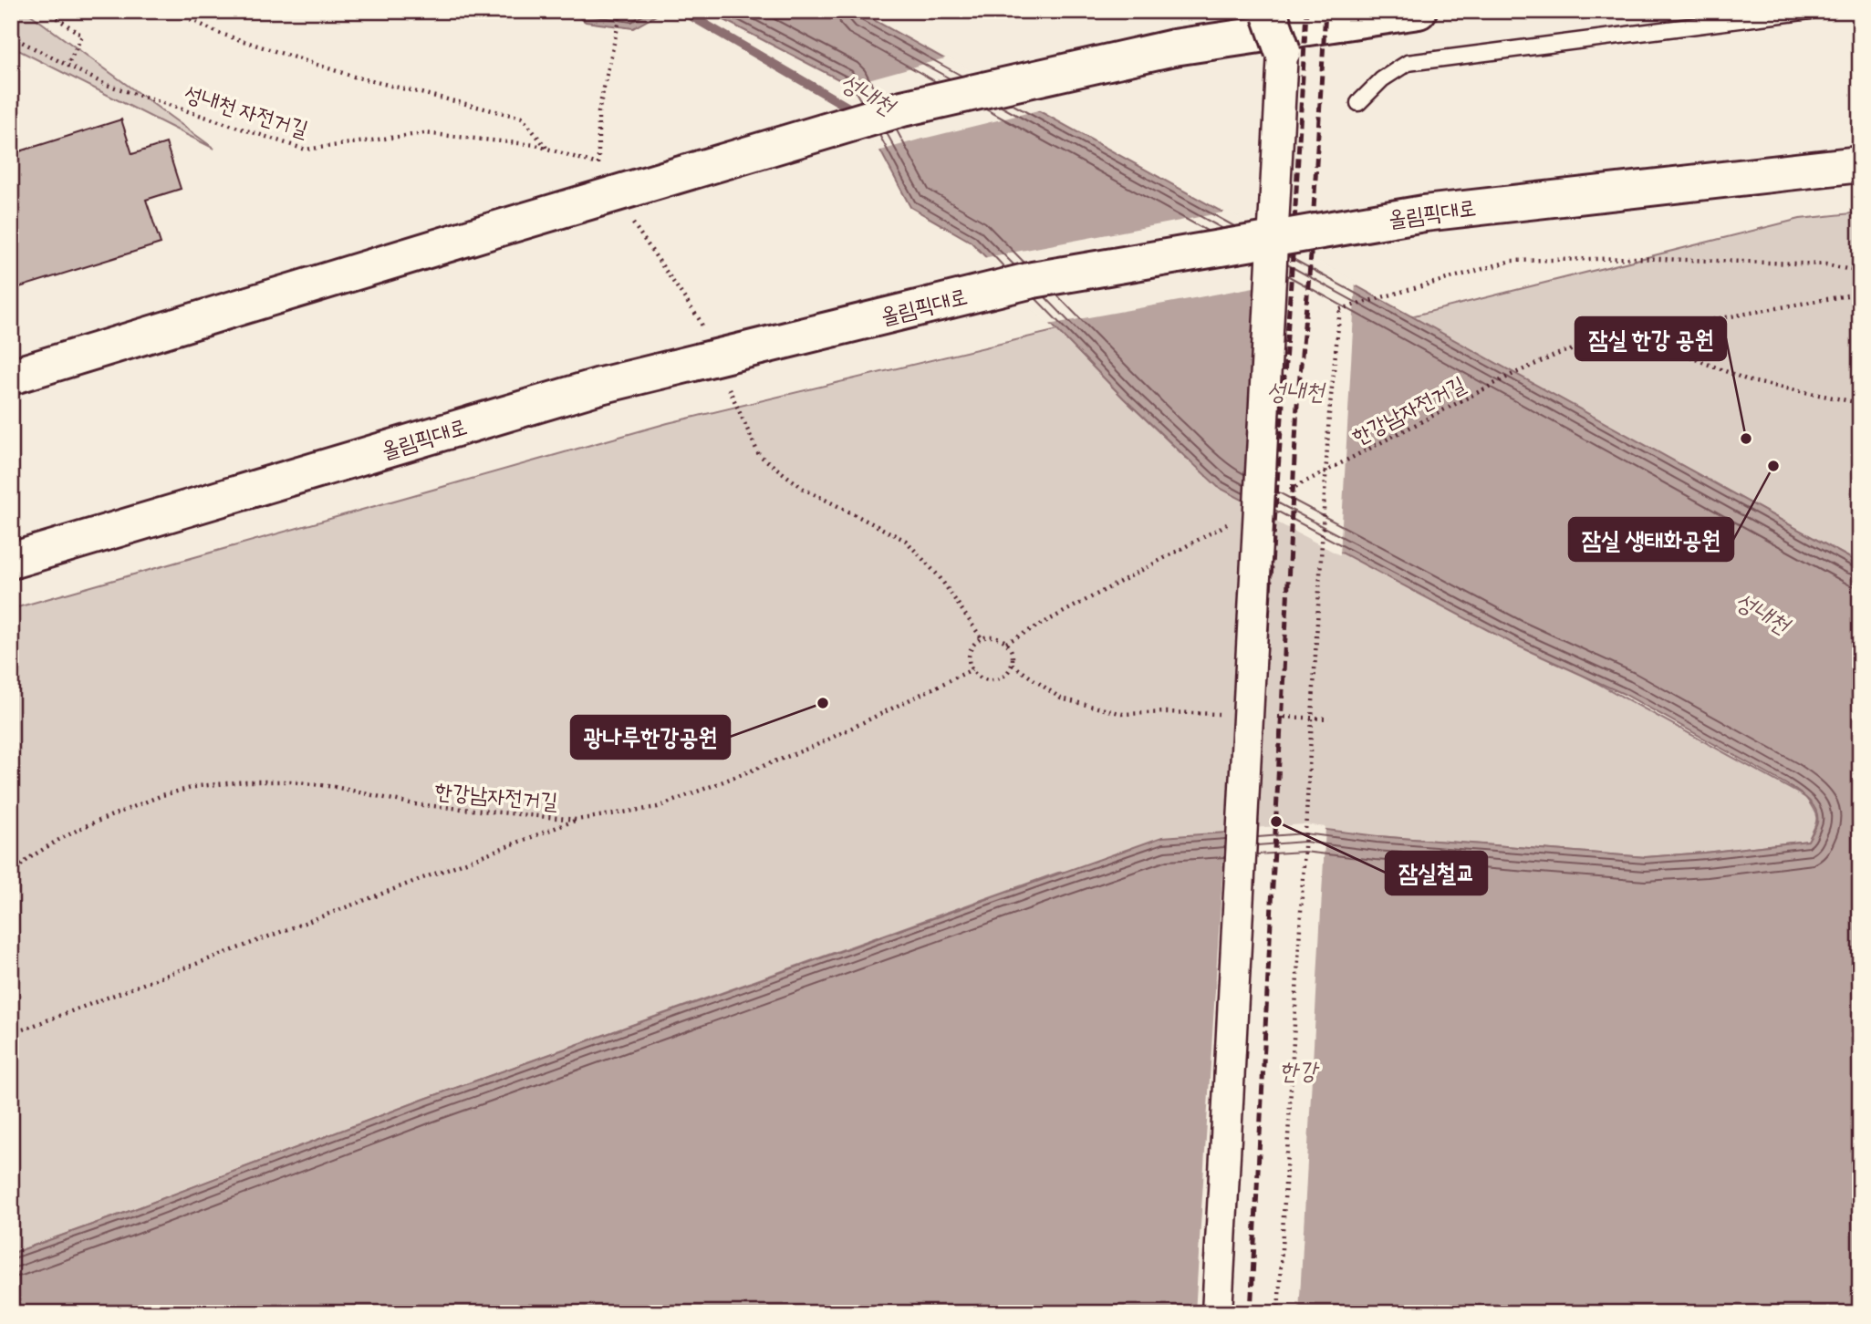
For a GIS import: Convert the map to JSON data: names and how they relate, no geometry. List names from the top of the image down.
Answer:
{
  "streets": {
    "main road": ["올림픽대로"],
    "path": ["성내천 자전거길", "한강남자전거길"]
  },
  "water": ["성내천", "한강"],
  "places": [
    "잠실 한강 공원",
    "잠실 생태화공원",
    "광나루한강공원",
    "잠실철교"
  ]
}
